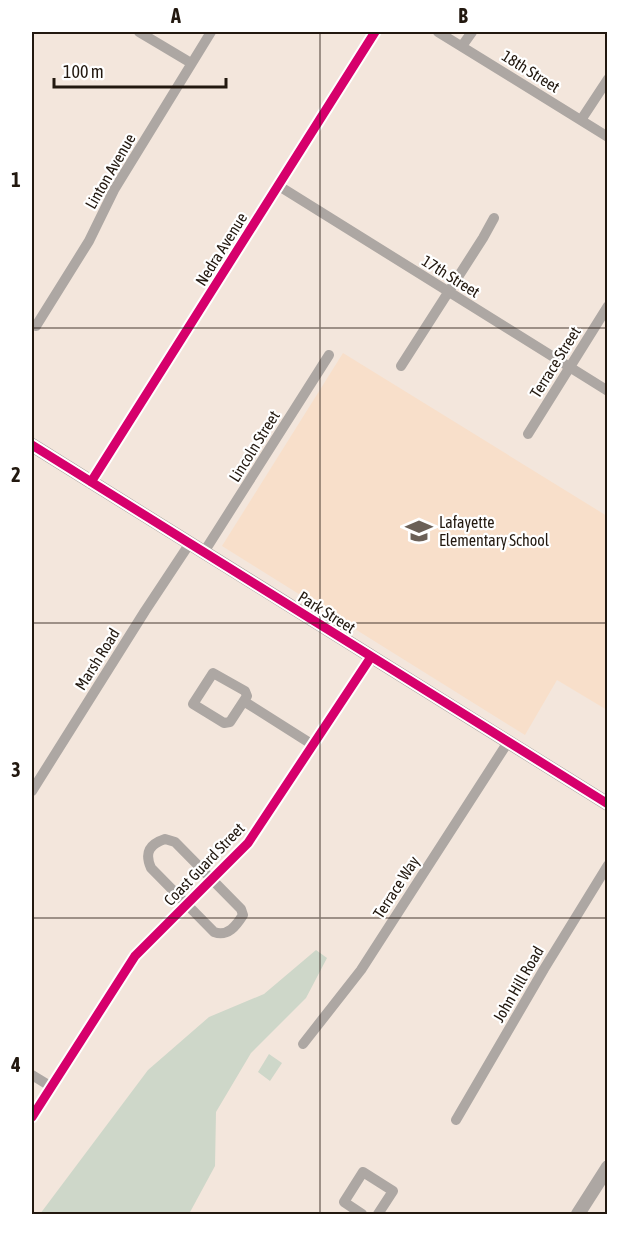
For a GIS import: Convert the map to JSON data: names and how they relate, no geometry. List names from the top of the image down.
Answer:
{
  "streets": {
    "street": [
      "18th Street",
      "Linton Avenue",
      "Nedra Avenue",
      "17th Street",
      "Terrace Street",
      "Lincoln Street",
      "Park Street",
      "Marsh Road",
      "Coast Guard Street",
      "Terrace Way",
      "John Hill Road"
    ]
  },
  "crossings": [
    ["Nedra Avenue", "17th Street"],
    ["Nedra Avenue", "Park Street"],
    ["17th Street", "Terrace Street"],
    ["Lincoln Street", "Park Street"],
    ["Park Street", "Marsh Road"],
    ["Park Street", "Coast Guard Street"],
    ["Park Street", "Terrace Way"]
  ],
  "places": {
    "school or university": ["Lafayette Elementary School"]
  },
  "scale_bar": "100 m",
  "grid": {
    "columns": ["A", "B"],
    "rows": [
      "1",
      "2",
      "3",
      "4"
    ]
  }
}
